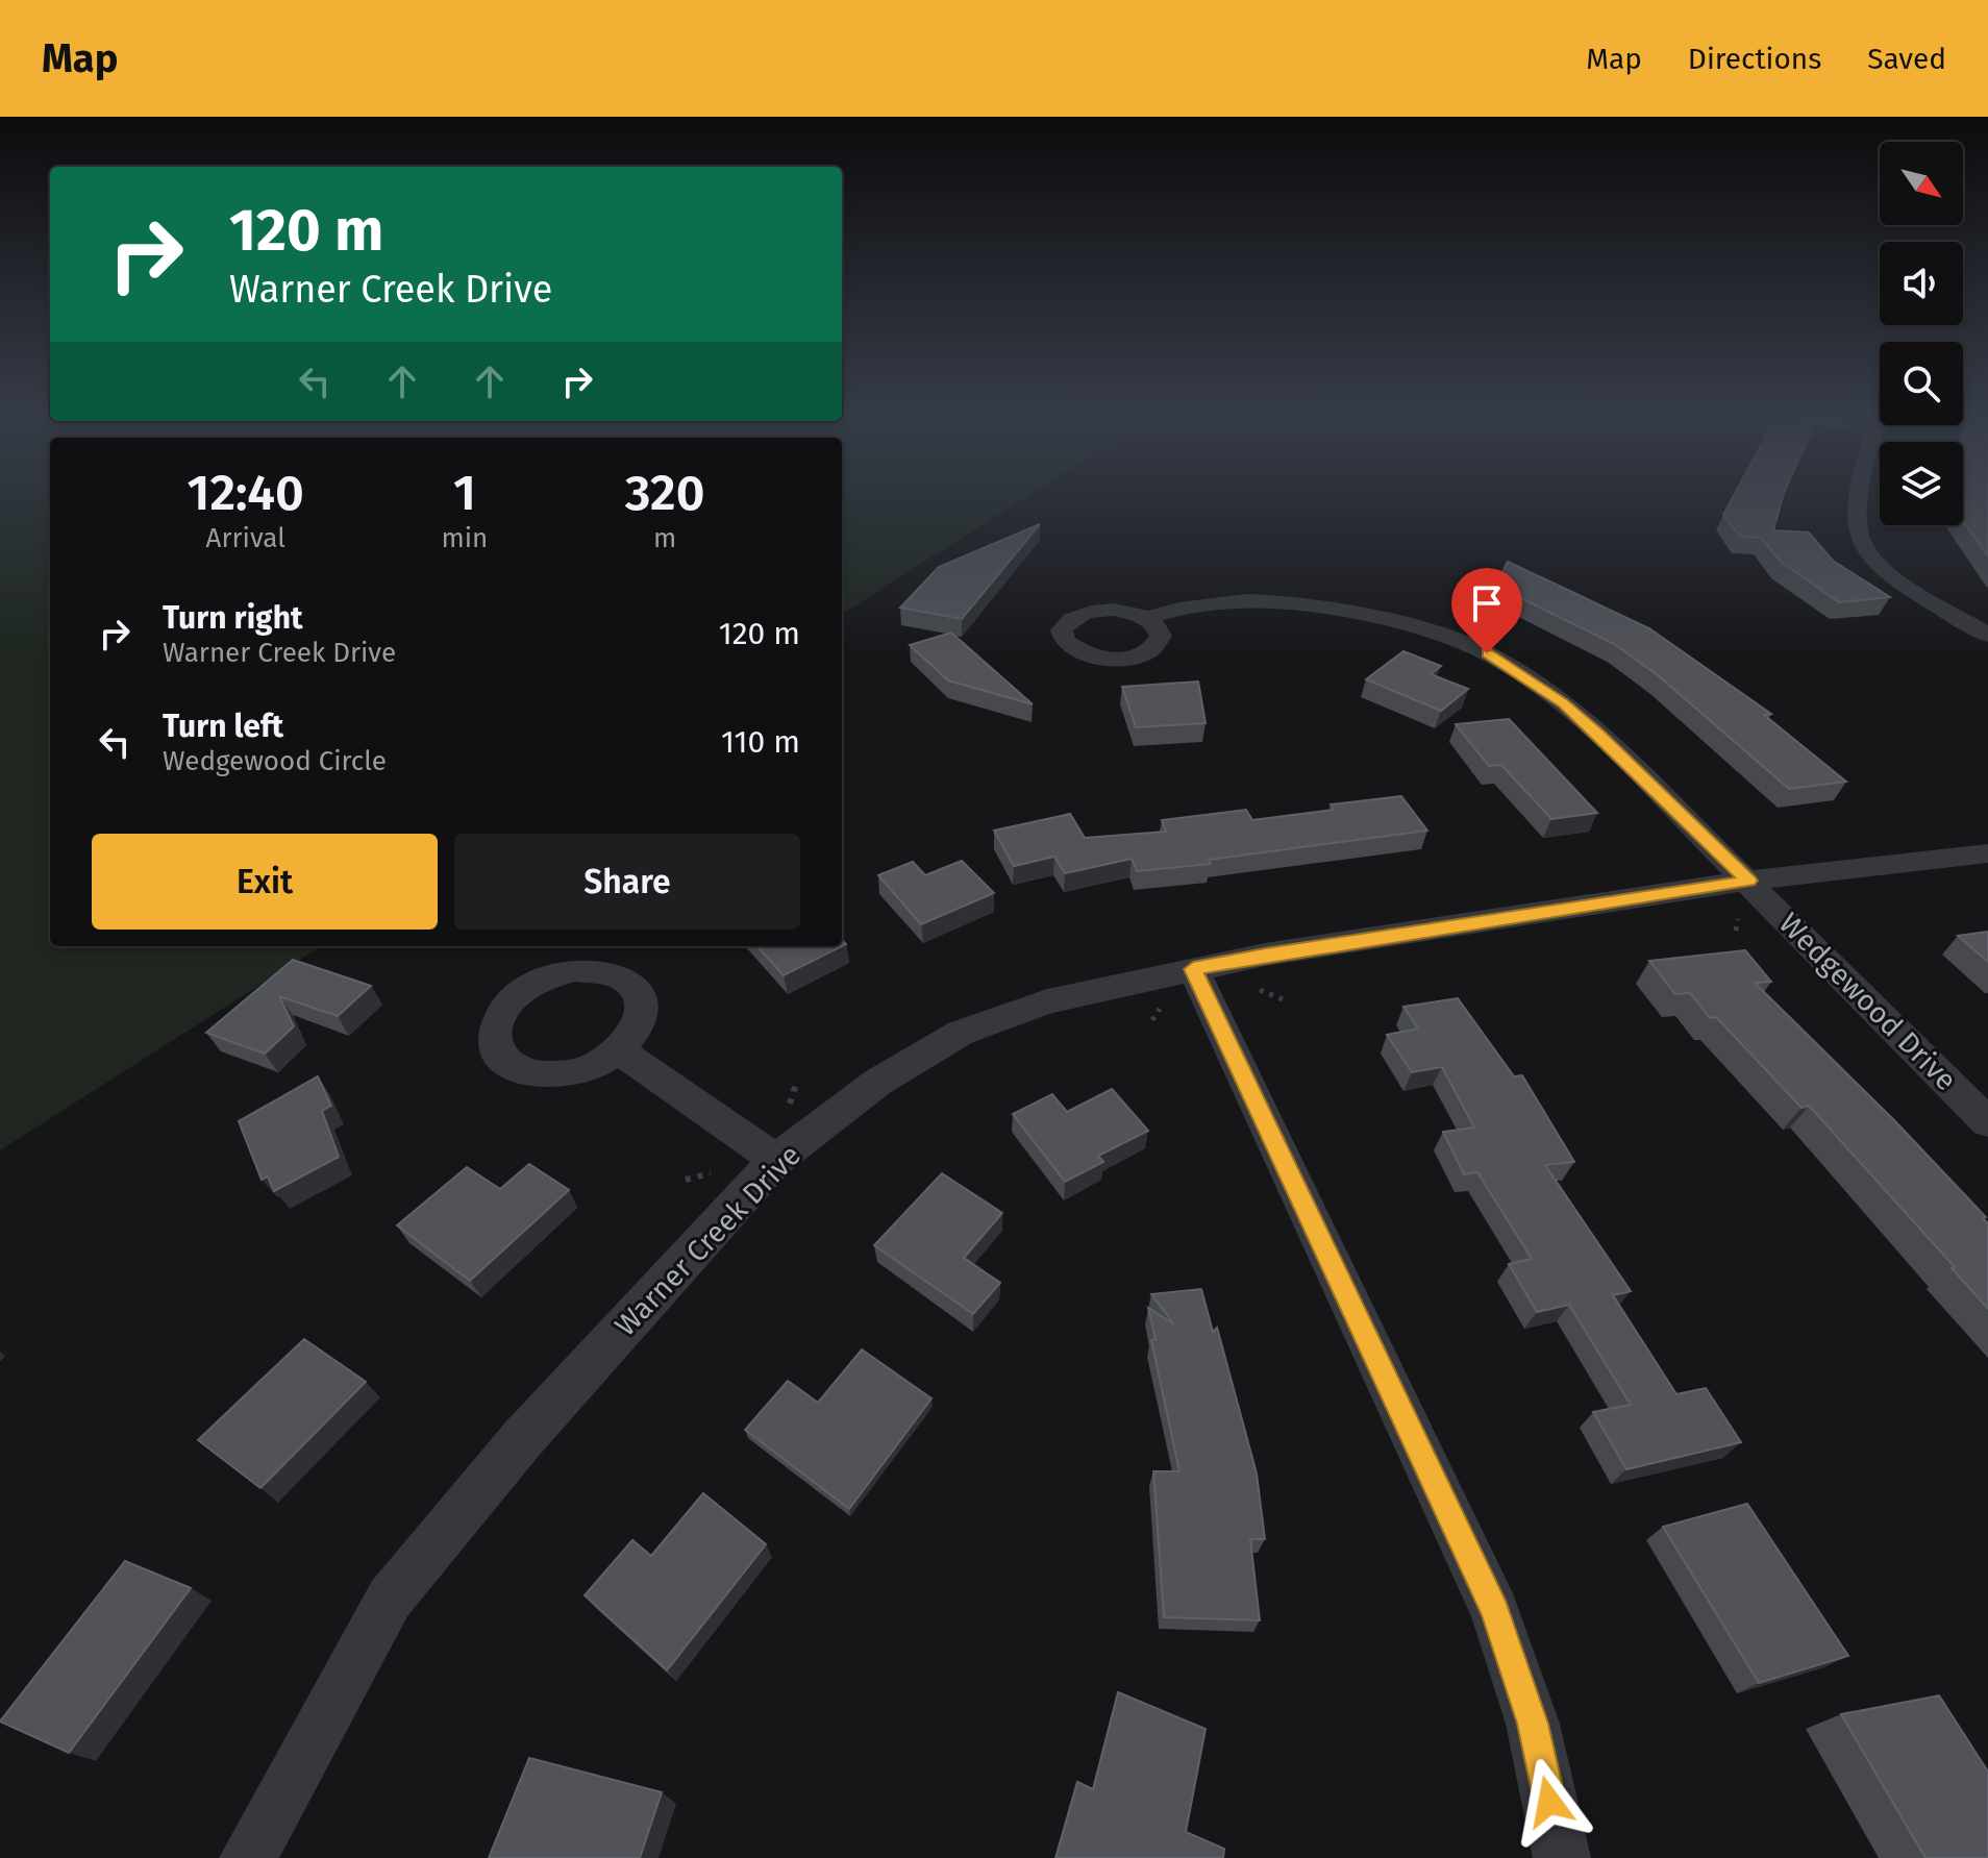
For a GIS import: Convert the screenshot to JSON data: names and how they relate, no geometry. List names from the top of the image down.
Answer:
{
  "streets": {
    "street": ["Wedgewood Drive", "Warner Creek Drive"]
  },
  "crossings": [
    ["Wedgewood Drive", "Warner Creek Drive"]
  ],
  "north": "bottom right",
  "page": {
    "header": "Map",
    "nav": ["Map", "Directions", "Saved"],
    "turn": ["120 m", "Warner Creek Drive"],
    "eta": [
      "12:40",
      "Arrival",
      "1",
      "min",
      "320",
      "m"
    ],
    "list": [
      {
        "name": "Turn right",
        "note": "Warner Creek Drive",
        "value": "120 m"
      },
      {
        "name": "Turn left",
        "note": "Wedgewood Circle",
        "value": "110 m"
      }
    ],
    "buttons": ["Exit", "Share"]
  }
}
